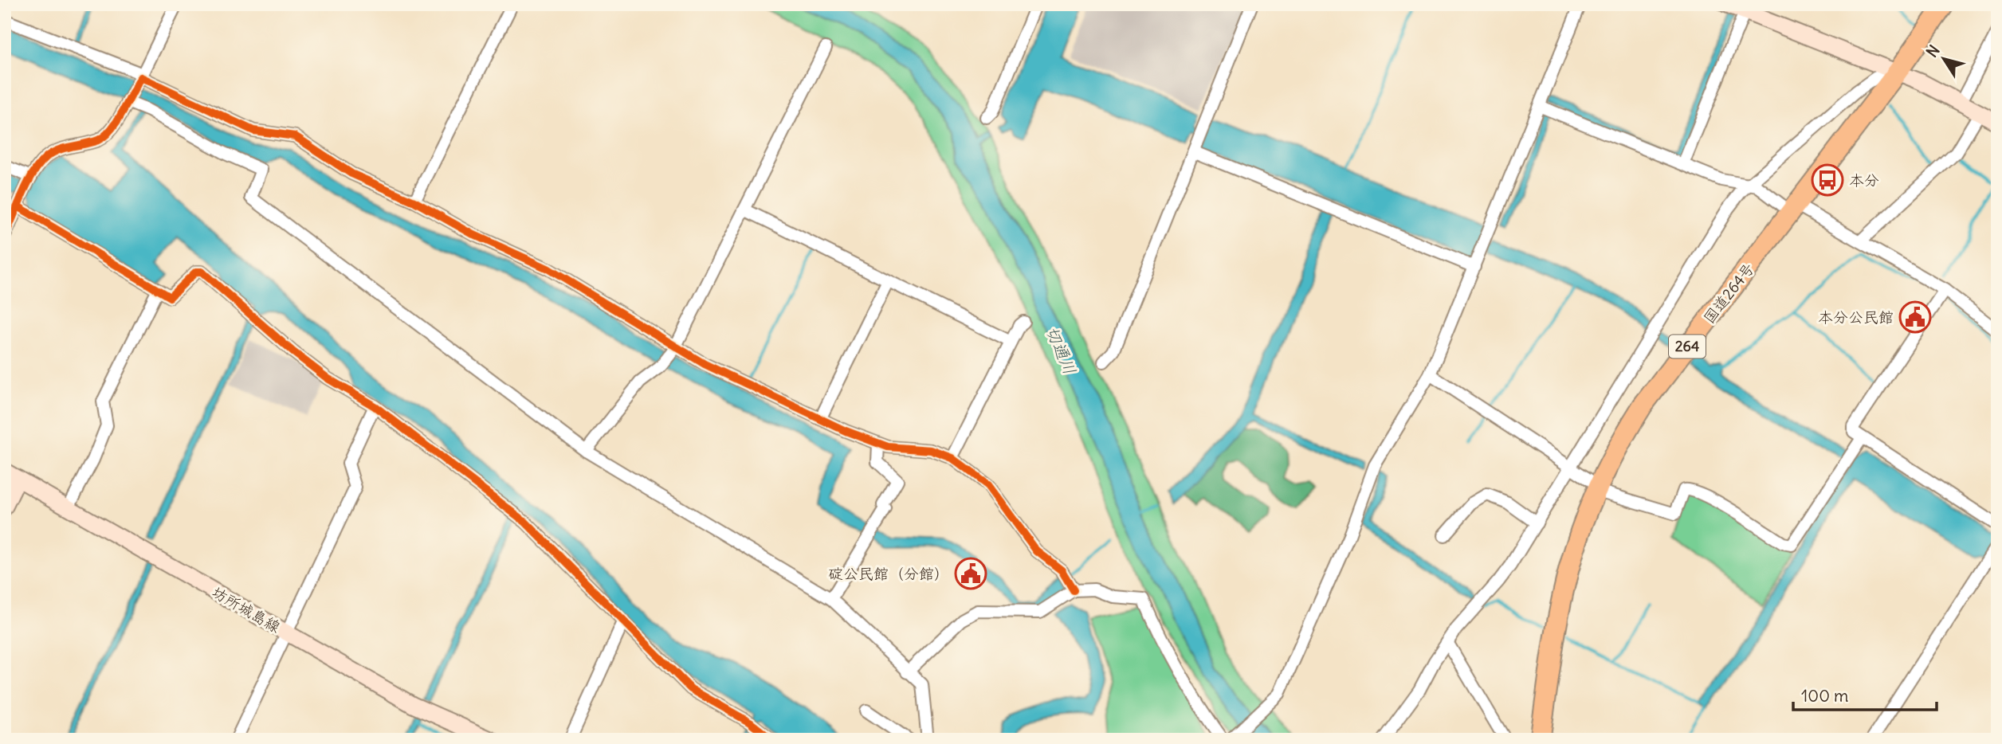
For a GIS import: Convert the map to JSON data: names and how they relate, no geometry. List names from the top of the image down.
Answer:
{
  "streets": {
    "highway": ["国道264号", "264"],
    "main road": ["坊所城島線"]
  },
  "water": ["切通川"],
  "places": {
    "bus stop": ["本分"],
    "public building": ["本分公民館", "碇公民館（分館）"]
  },
  "scale_bar": "100 m",
  "north": "top left"
}
